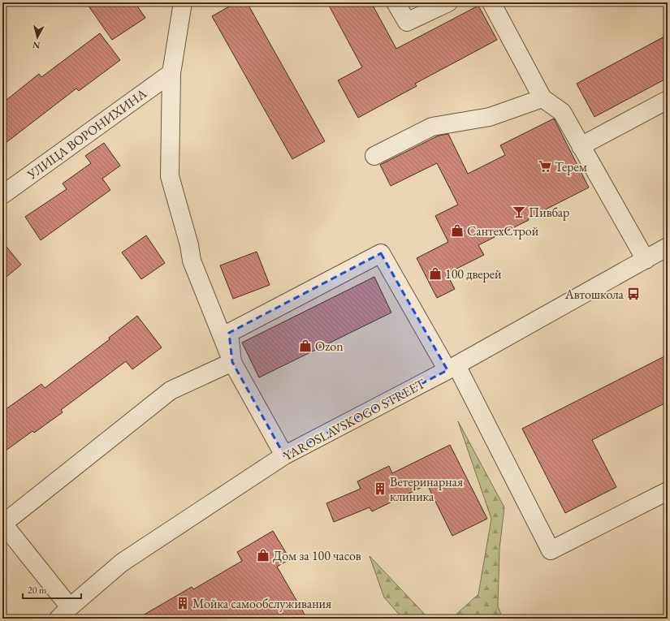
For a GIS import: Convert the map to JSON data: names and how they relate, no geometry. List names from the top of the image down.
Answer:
{
  "streets": {
    "street": ["УЛИЦА ВОРОНИХИНА", "YAROSLAVSKOGO STREET"]
  },
  "places": {
    "supermarket": ["Терем"],
    "bar": ["Пивбар"],
    "shop": [
      "СантехСтрой",
      "100 дверей",
      "Ozon",
      "Дом за 100 часов"
    ],
    "bus stop": ["Автошкола"],
    "building": ["Ветеринарная клиника", "Мойка самообслуживания"]
  },
  "scale_bar": "20 m",
  "north": "bottom"
}
